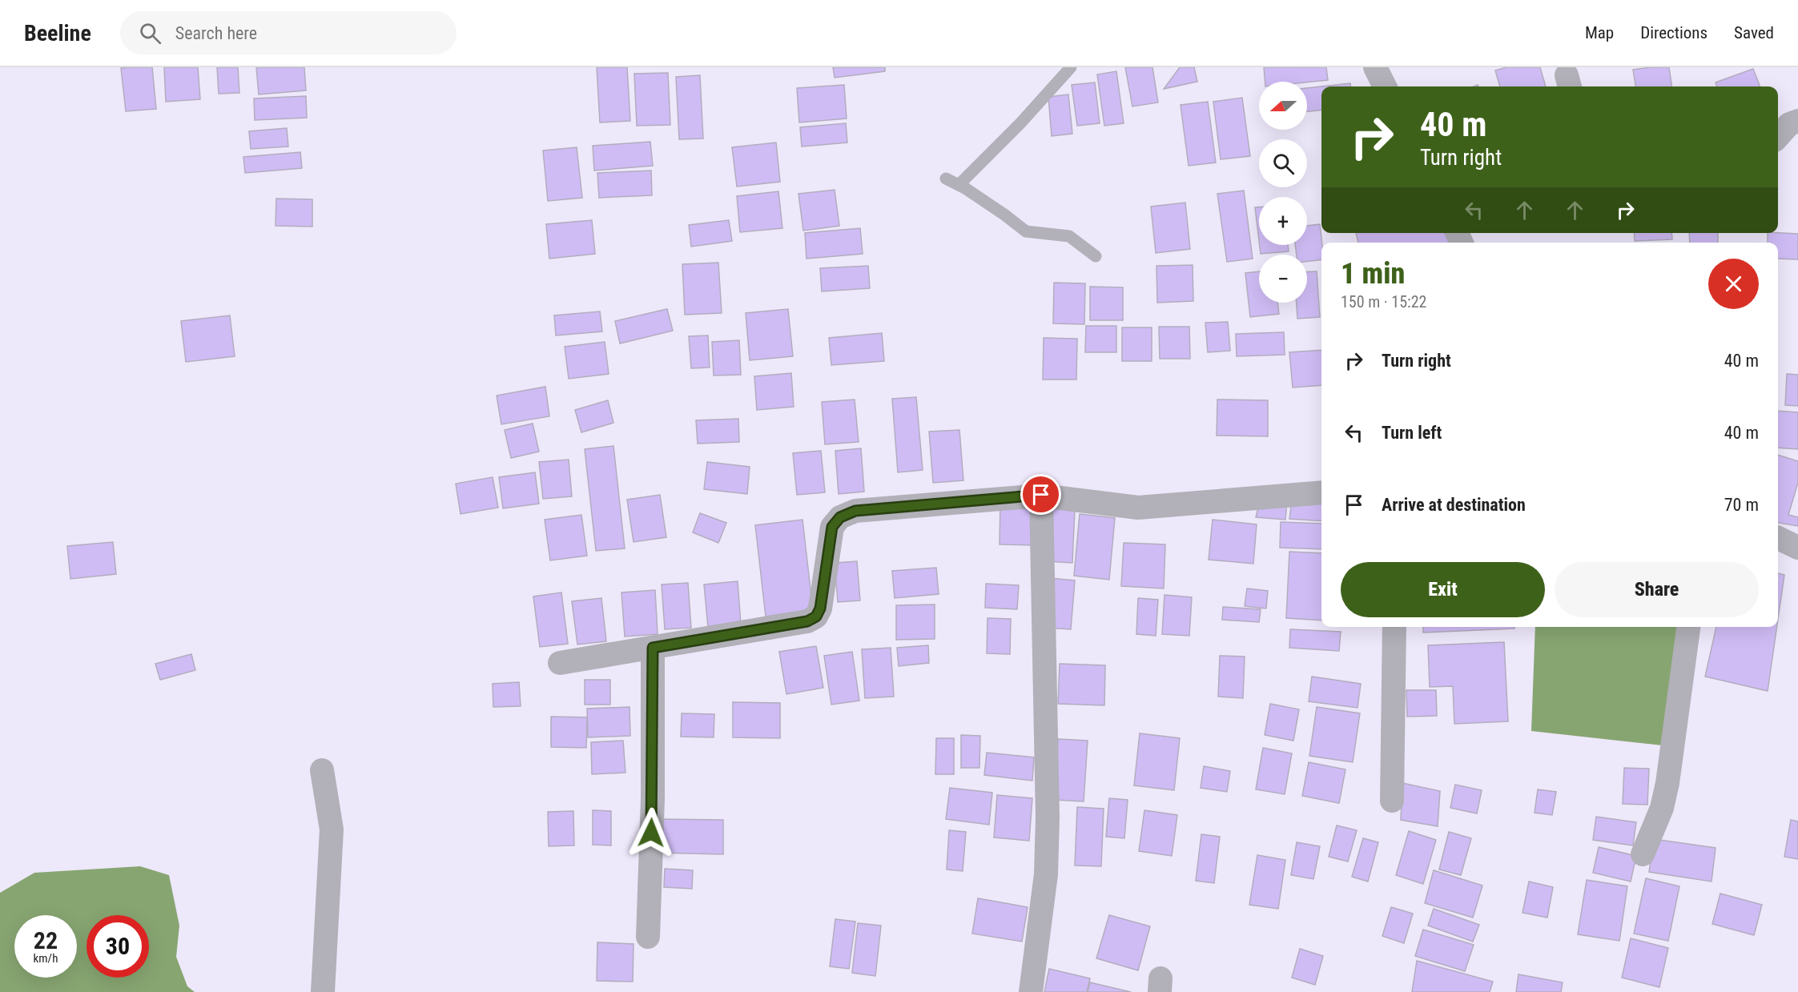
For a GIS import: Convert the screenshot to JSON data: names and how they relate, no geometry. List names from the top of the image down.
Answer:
{
  "north": "left",
  "page": {
    "header": "Beeline",
    "search": "Search here",
    "nav": ["Map", "Directions", "Saved"],
    "map_buttons": ["+", "−"],
    "turn": ["40 m", "Turn right"],
    "heading": ["1 min", "150 m · 15:22"],
    "list": [
      {
        "name": "Turn right",
        "value": "40 m"
      },
      {
        "name": "Turn left",
        "value": "40 m"
      },
      {
        "name": "Arrive at destination",
        "value": "70 m"
      }
    ],
    "buttons": ["Exit", "Share"],
    "speed": "22 km/h",
    "limit": "30"
  }
}
